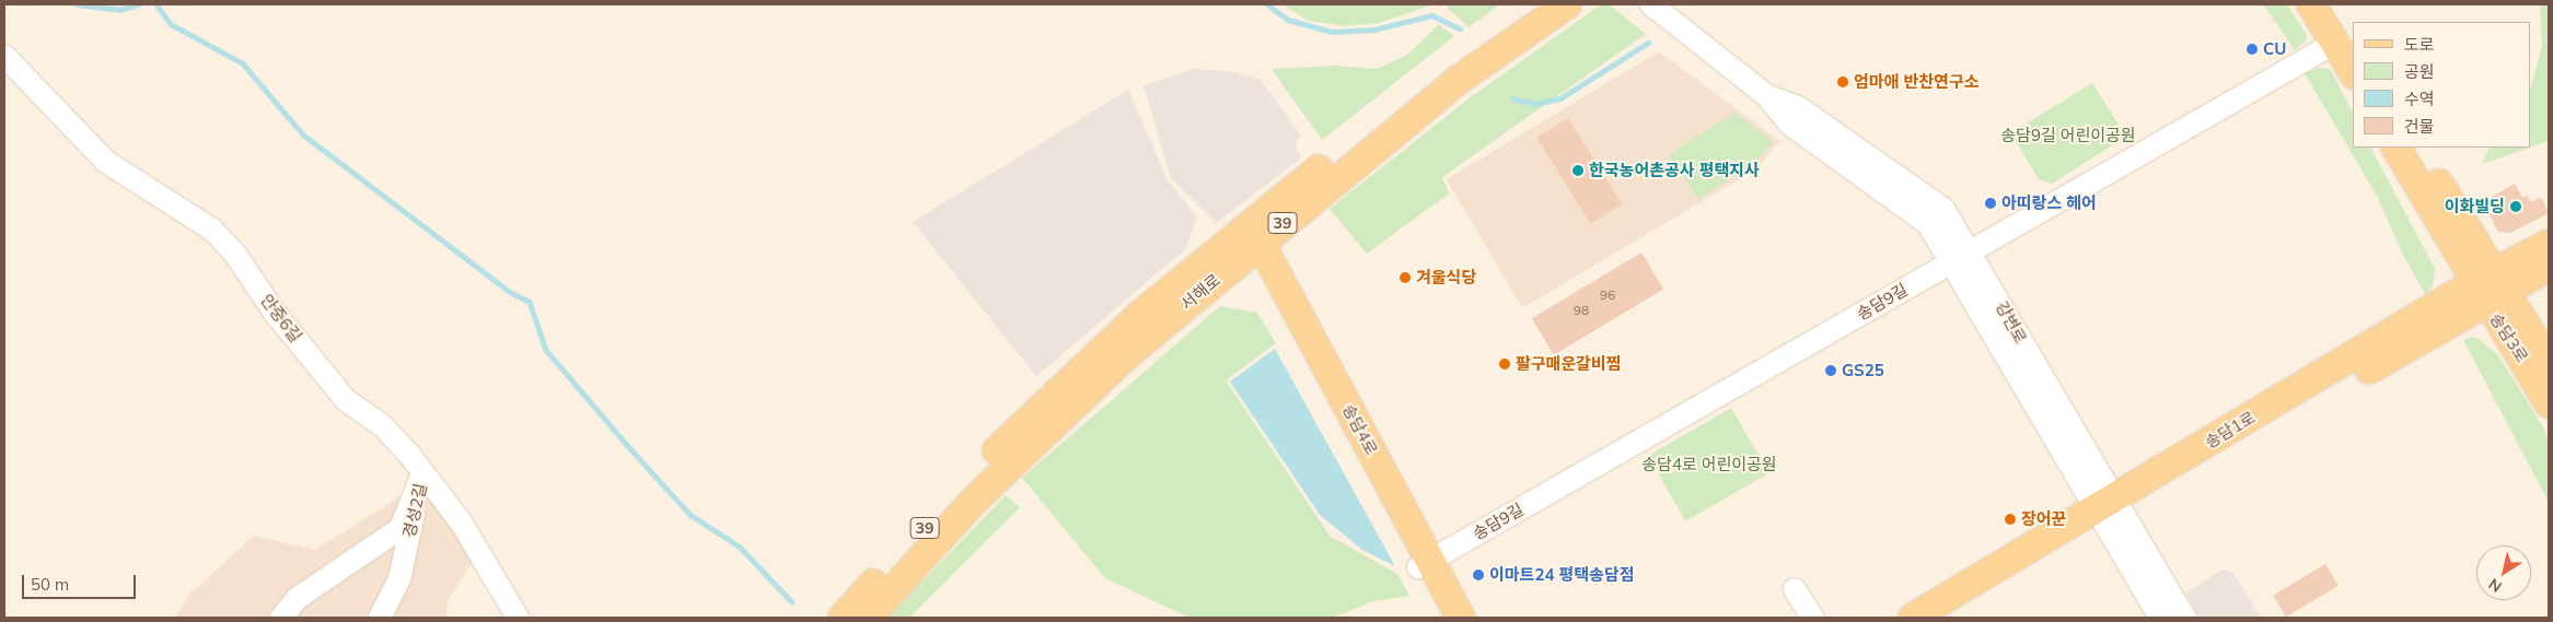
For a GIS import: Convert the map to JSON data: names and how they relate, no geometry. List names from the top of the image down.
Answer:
{
  "streets": {
    "main road": [
      "39",
      "서해로",
      "송담3로",
      "송담4로",
      "송담1로"
    ],
    "street": [
      "송담9길",
      "안중6길",
      "강변로",
      "경성2길"
    ]
  },
  "crossings": [
    ["서해로", "송담4로"],
    ["송담9길", "강변로"],
    ["송담9길", "송담4로"],
    ["안중6길", "경성2길"],
    ["강변로", "송담1로"],
    ["송담3로", "송담1로"]
  ],
  "parks": ["송담9길 어린이공원", "송담4로 어린이공원"],
  "places": [
    "CU",
    "엄마애 반찬연구소",
    "한국농어촌공사 평택지사",
    "아띠랑스 헤어",
    "이화빌딩",
    "겨울식당",
    "팔구매운갈비찜",
    "GS25",
    "장어꾼",
    "이마트24 평택송담점"
  ],
  "house_numbers": ["96", "98"],
  "legend": [
    "도로",
    "공원",
    "수역",
    "건물"
  ],
  "scale_bar": "50 m",
  "north": "bottom left"
}
